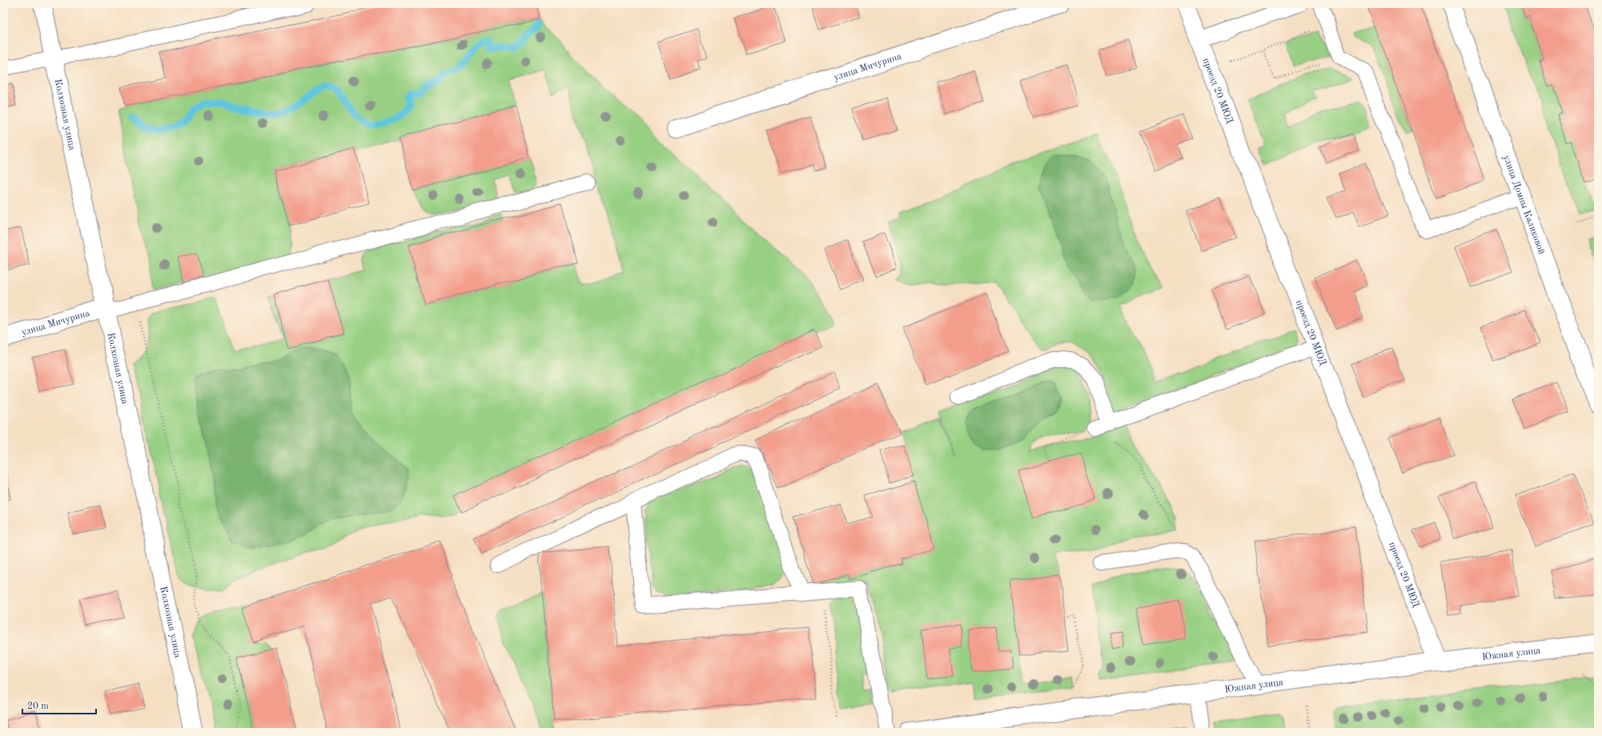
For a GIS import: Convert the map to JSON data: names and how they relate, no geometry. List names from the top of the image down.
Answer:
{
  "streets": {
    "street": [
      "улица Мичурина",
      "проезд 20 МЮД",
      "Колхозная улица",
      "улица Домны Каликовой",
      "Южная улица"
    ]
  },
  "crossings": [
    ["улица Мичурина", "Колхозная улица"],
    ["проезд 20 МЮД", "Южная улица"]
  ],
  "scale_bar": "20 m"
}
